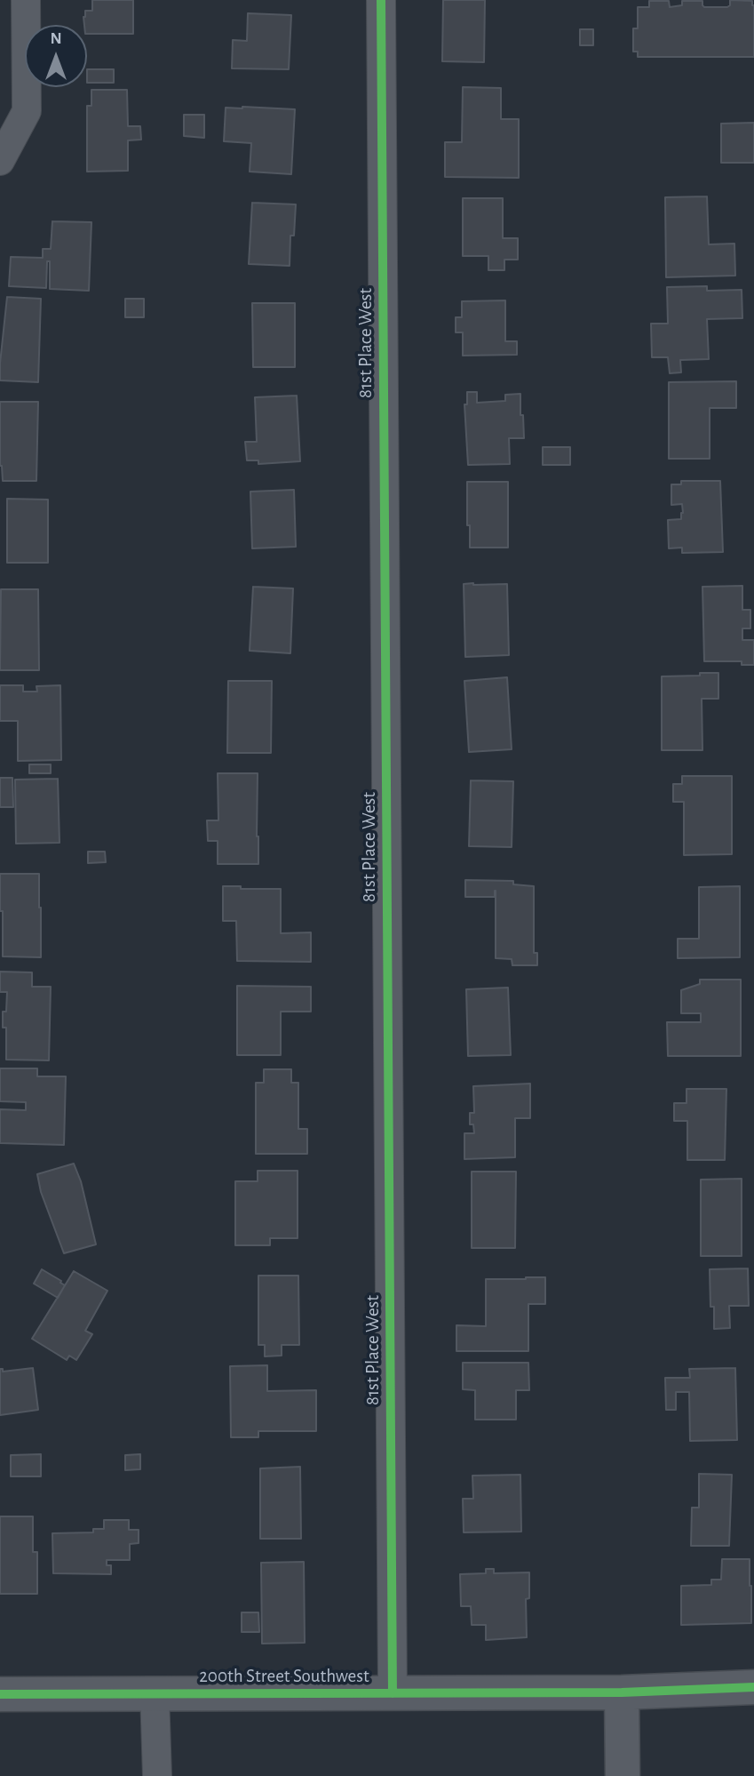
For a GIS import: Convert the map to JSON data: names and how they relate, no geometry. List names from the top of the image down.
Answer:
{
  "streets": {
    "street": ["81st Place West", "200th Street Southwest"]
  },
  "crossings": [
    ["81st Place West", "200th Street Southwest"]
  ],
  "north": "top"
}
